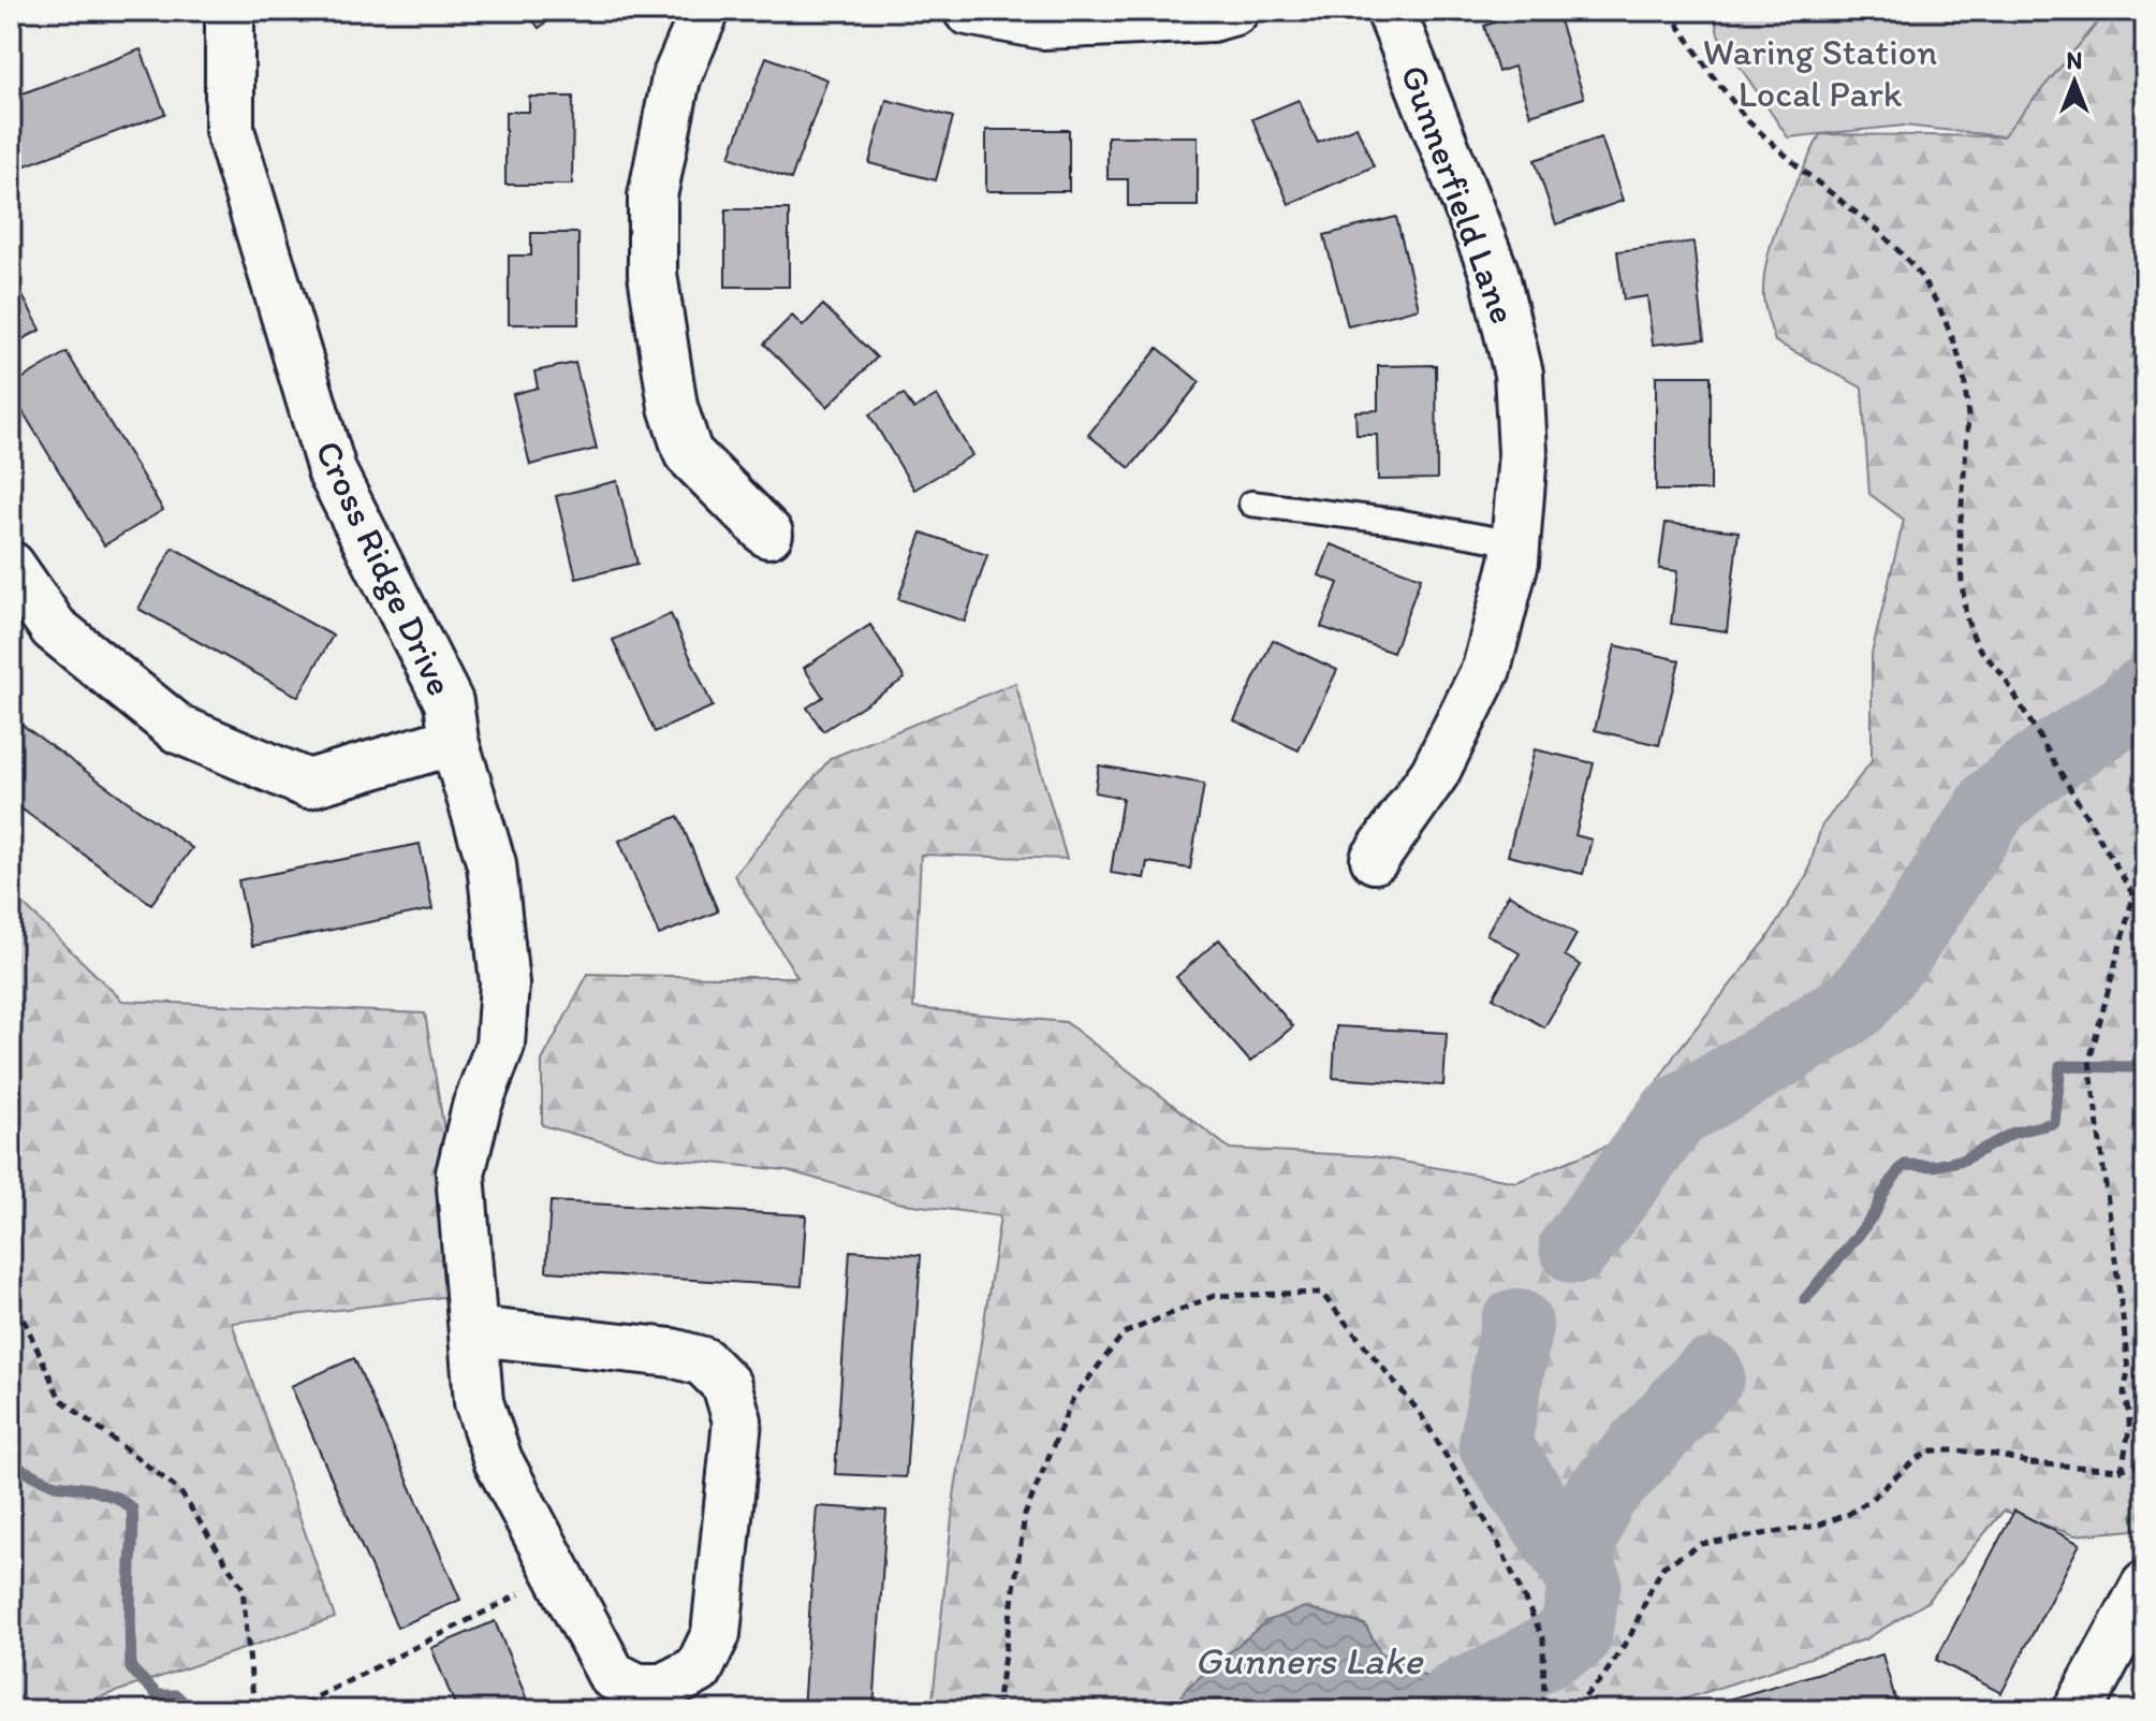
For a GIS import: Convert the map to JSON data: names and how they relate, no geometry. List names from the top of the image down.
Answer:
{
  "streets": {
    "street": ["Gunnerfield Lane", "Cross Ridge Drive"]
  },
  "water": ["Gunners Lake"],
  "parks": ["Waring Station Local Park"],
  "north": "top"
}
